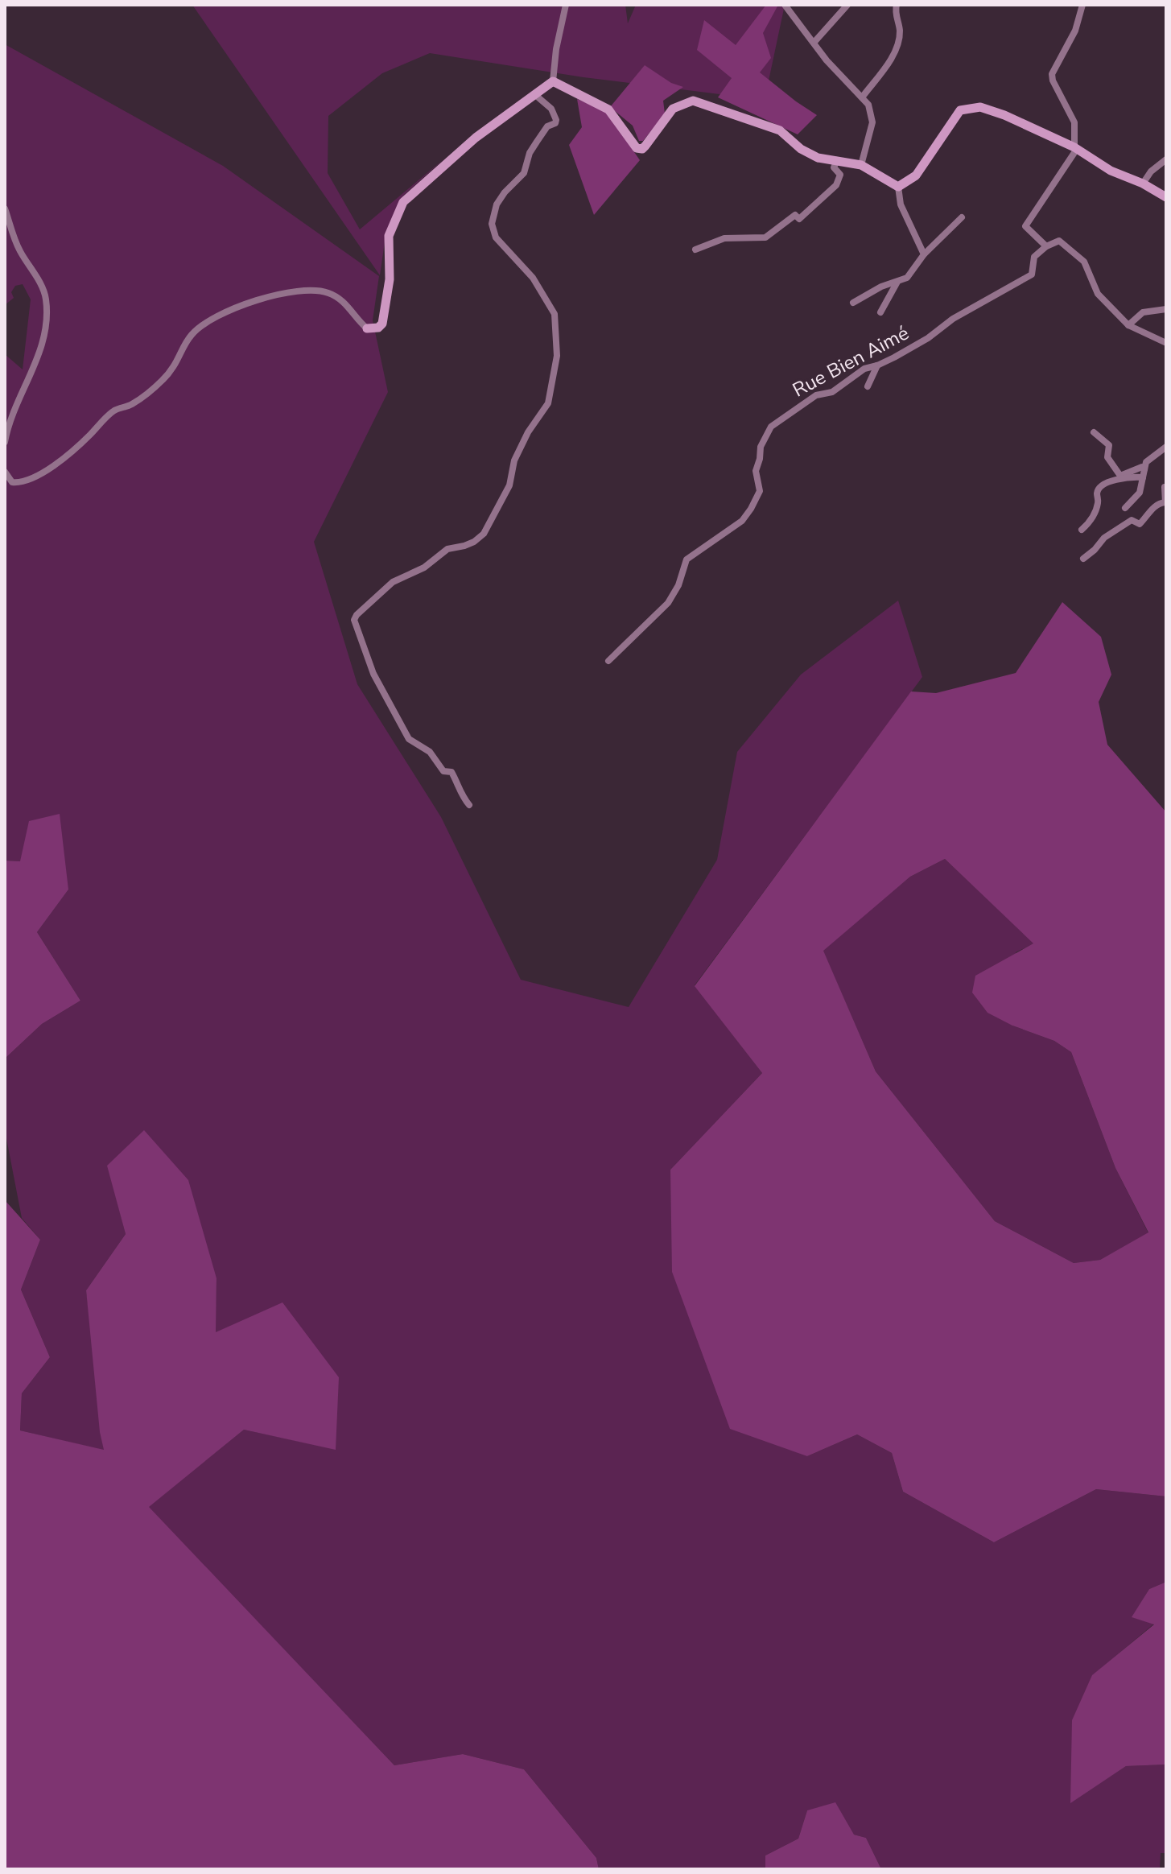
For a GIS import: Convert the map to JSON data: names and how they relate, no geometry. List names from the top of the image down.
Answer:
{
  "streets": {
    "street": ["Rue Bien Aimé"]
  }
}
